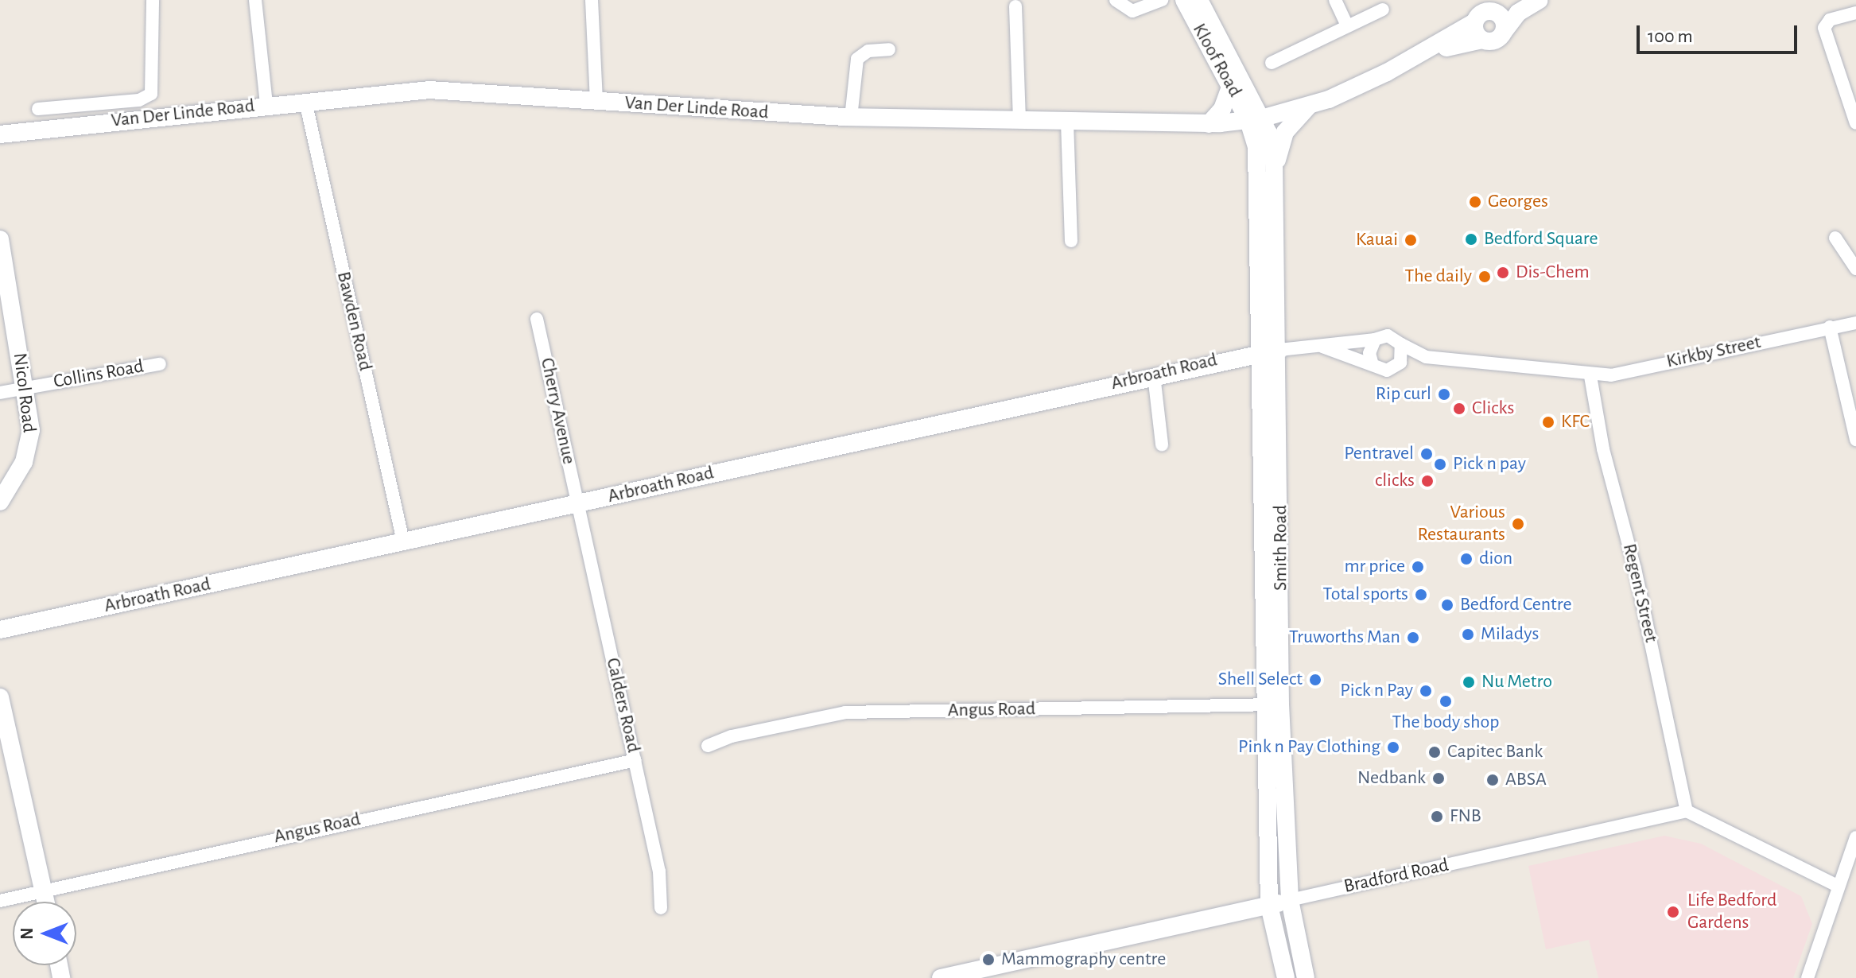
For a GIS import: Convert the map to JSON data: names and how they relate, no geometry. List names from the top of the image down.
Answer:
{
  "streets": {
    "main road": [
      "Kloof Road",
      "Van Der Linde Road",
      "Arbroath Road",
      "Nicol Road",
      "Smith Road",
      "Bradford Road"
    ],
    "street": [
      "Bawden Road",
      "Kirkby Street",
      "Collins Road",
      "Cherry Avenue",
      "Regent Street",
      "Calders Road",
      "Angus Road"
    ]
  },
  "crossings": [
    ["Kloof Road", "Van Der Linde Road"],
    ["Kloof Road", "Smith Road"],
    ["Van Der Linde Road", "Bawden Road"],
    ["Van Der Linde Road", "Smith Road"],
    ["Bawden Road", "Arbroath Road"],
    ["Kirkby Street", "Regent Street"],
    ["Arbroath Road", "Cherry Avenue"],
    ["Arbroath Road", "Smith Road"],
    ["Arbroath Road", "Calders Road"],
    ["Collins Road", "Nicol Road"],
    ["Cherry Avenue", "Calders Road"],
    ["Smith Road", "Angus Road"],
    ["Smith Road", "Bradford Road"],
    ["Regent Street", "Bradford Road"],
    ["Calders Road", "Angus Road"]
  ],
  "places": [
    "Georges",
    "Bedford Square",
    "Kauai",
    "Dis-Chem",
    "The daily",
    "Rip curl",
    "Clicks",
    "KFC",
    "Pentravel",
    "Pick n pay",
    "clicks",
    "Various Restaurants",
    "dion",
    "mr price",
    "Total sports",
    "Bedford Centre",
    "Miladys",
    "Truworths Man",
    "Shell Select",
    "Nu Metro",
    "Pick n Pay",
    "The body shop",
    "Pink n Pay Clothing",
    "Capitec Bank",
    "Nedbank",
    "ABSA",
    "FNB",
    "Life Bedford Gardens",
    "Mammography centre"
  ],
  "scale_bar": "100 m",
  "north": "left"
}
